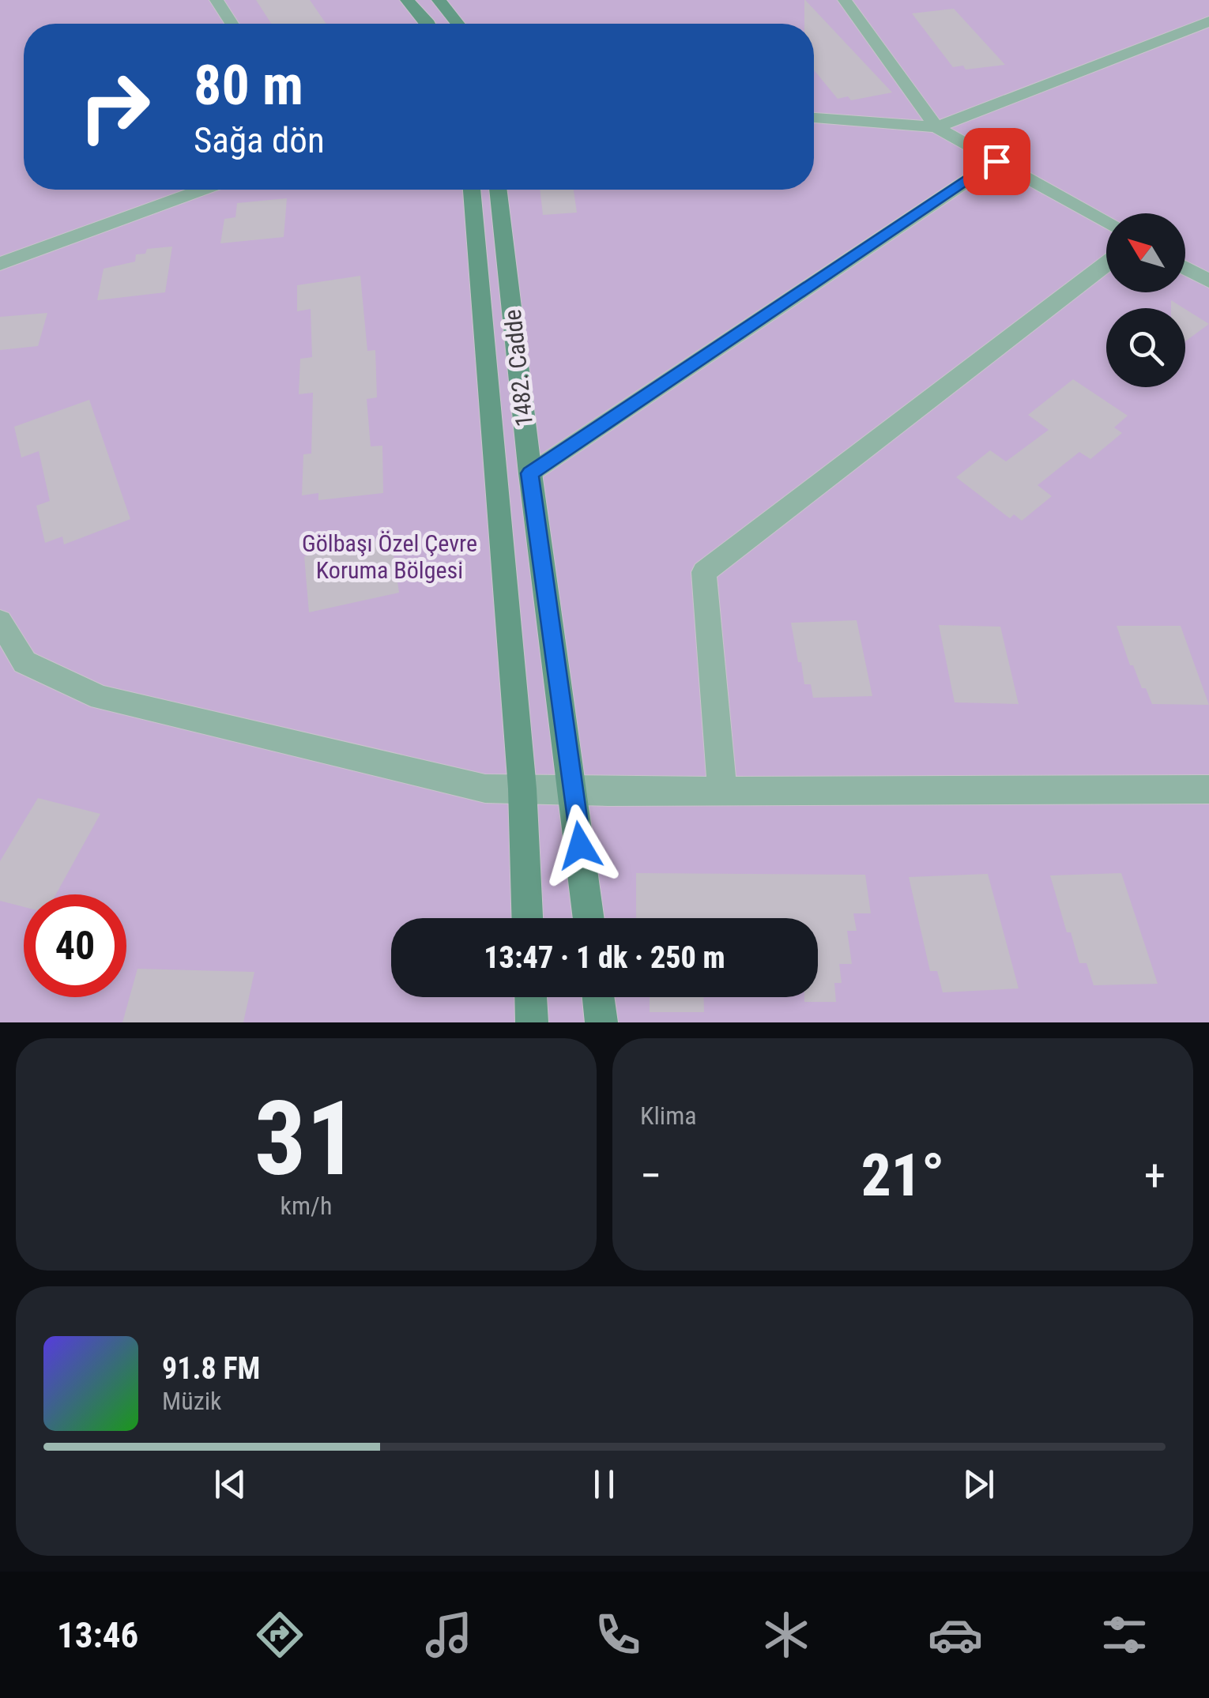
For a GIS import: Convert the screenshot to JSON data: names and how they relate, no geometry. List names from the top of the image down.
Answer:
{
  "streets": {
    "street": ["1482. Cadde"]
  },
  "parks": ["Gölbaşı Özel Çevre Koruma Bölgesi"],
  "north": "top left",
  "page": {
    "turn": ["80 m", "Sağa dön"],
    "limit": "40",
    "trip": "13:47 · 1 dk · 250 m",
    "tile": [
      ["31", "km/h"],
      "Klima"
    ],
    "heat": ["−", "21°", "+"],
    "song": ["91.8 FM", "Müzik"],
    "tabs": "13:46"
  }
}
